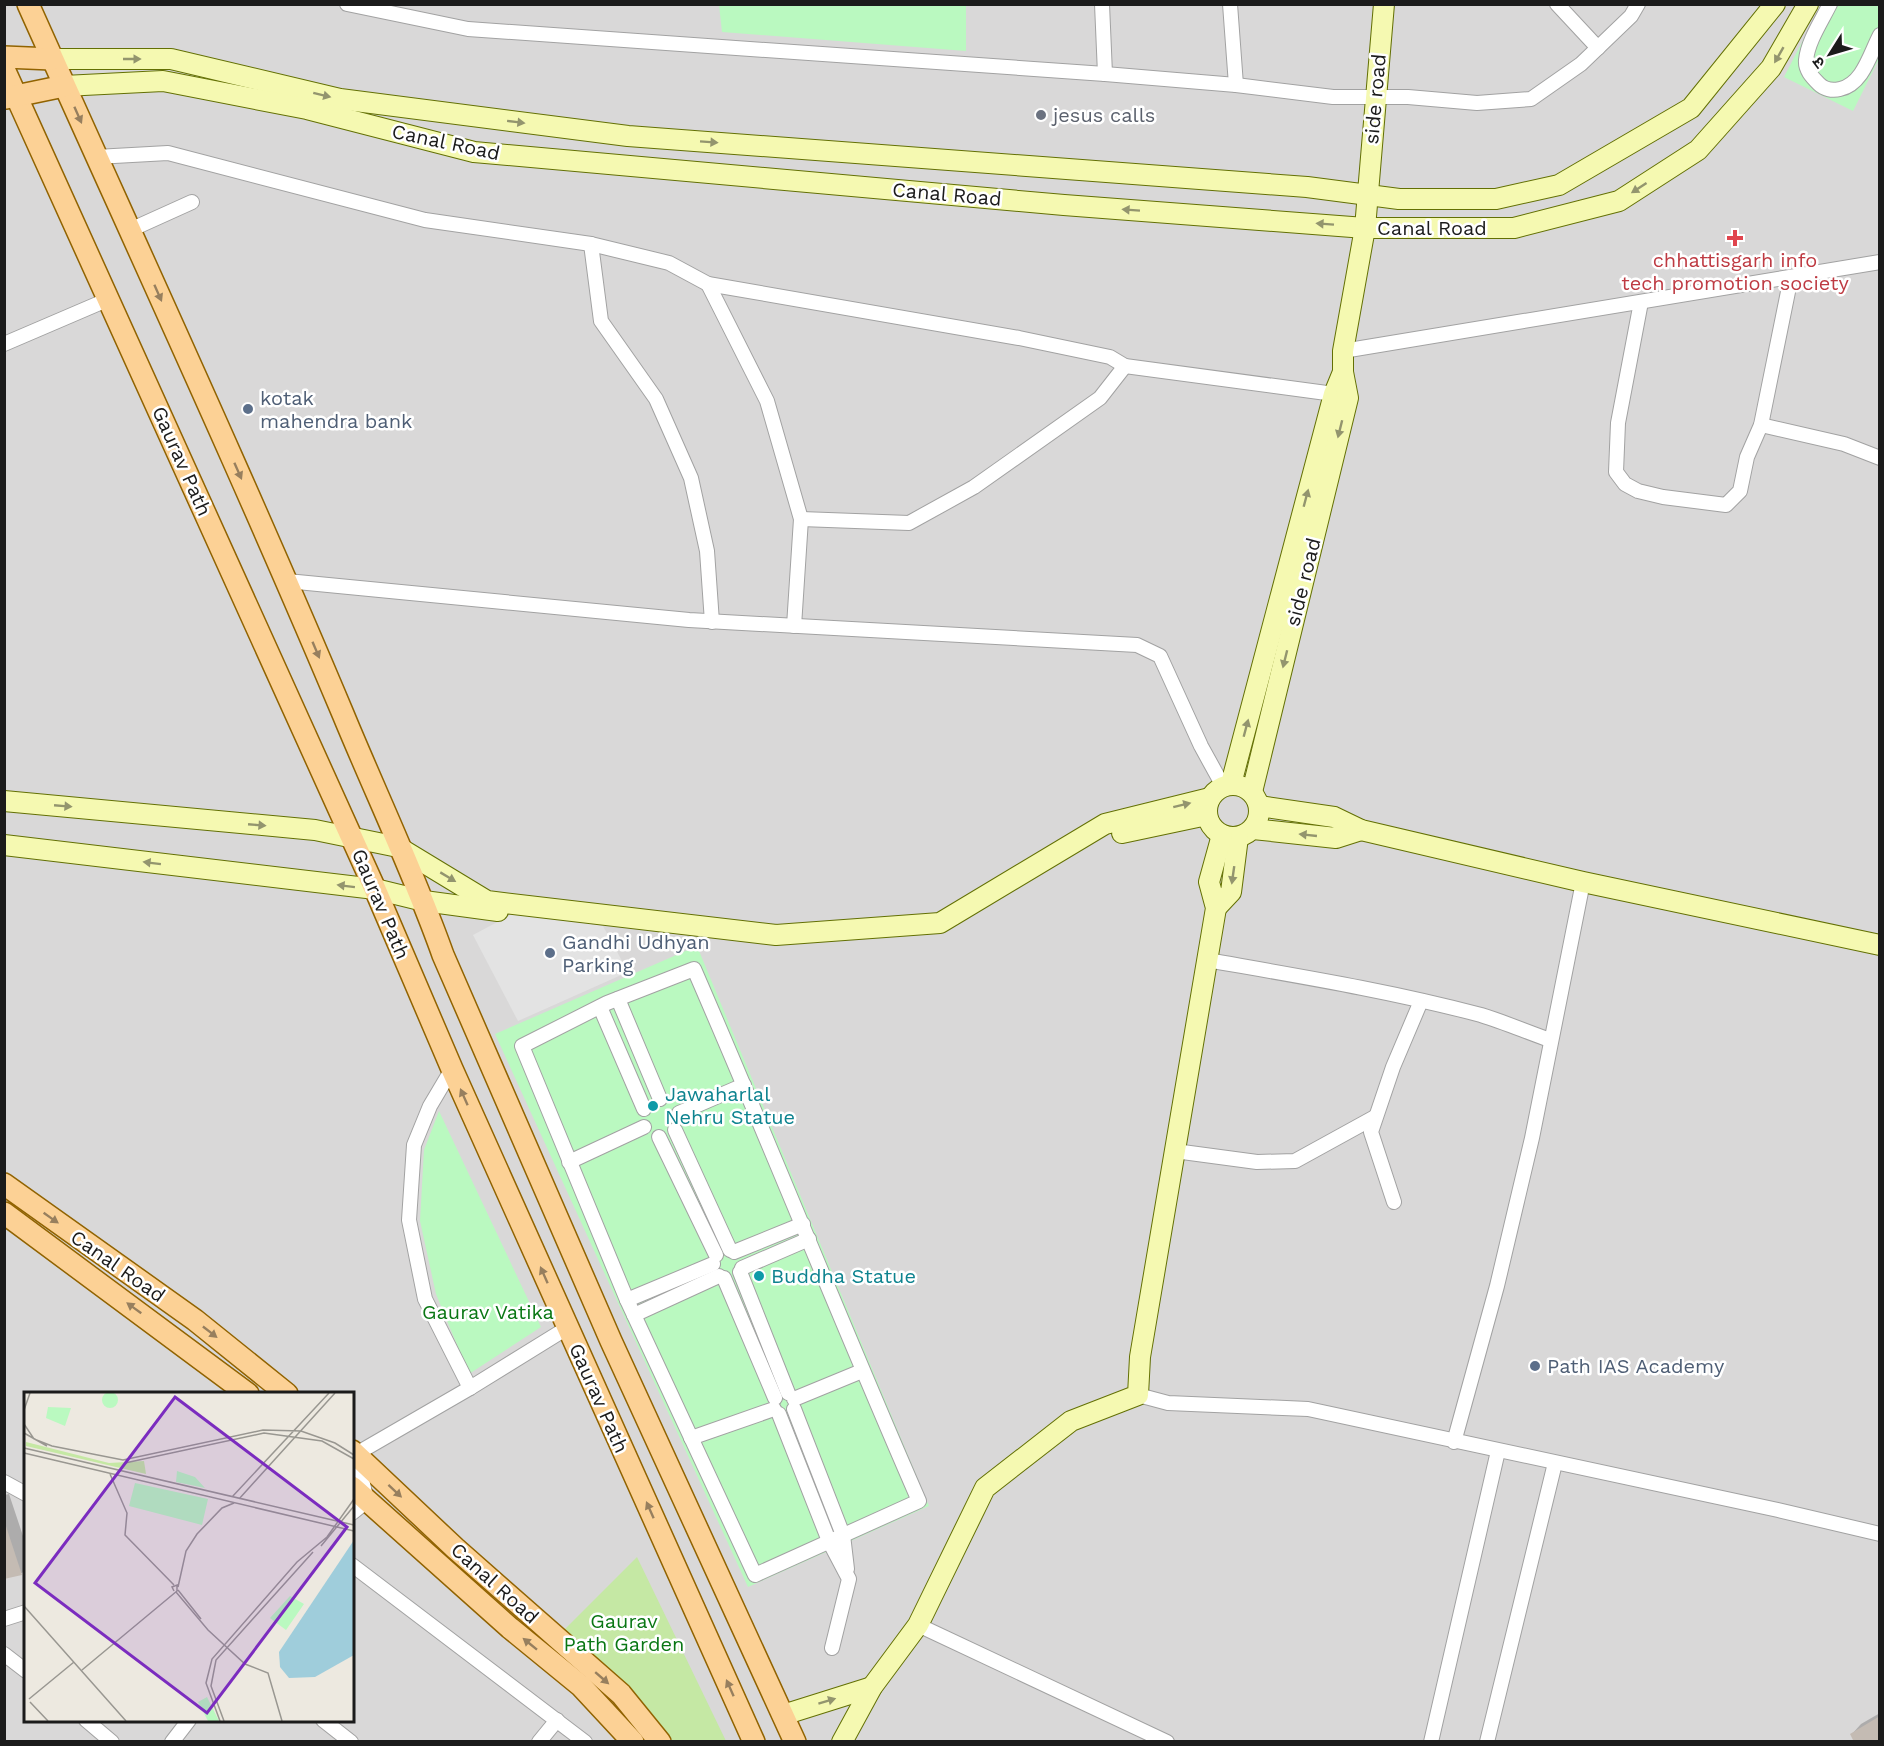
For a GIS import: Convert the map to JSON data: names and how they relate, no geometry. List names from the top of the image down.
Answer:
{
  "streets": {
    "main road": ["Canal Road", "Gaurav Path"],
    "street": ["side road"]
  },
  "crossings": [
    ["side road", "Canal Road"],
    ["Canal Road", "Gaurav Path"]
  ],
  "parks": ["Gaurav Vatika", "Gaurav Path Garden"],
  "places": {
    "other": [
      "jesus calls",
      "kotak mahendra bank",
      "Gandhi Udhyan Parking",
      "Jawaharlal Nehru Statue",
      "Buddha Statue",
      "Path IAS Academy"
    ],
    "health": ["chhattisgarh info tech promotion society"]
  },
  "north": "bottom left"
}
